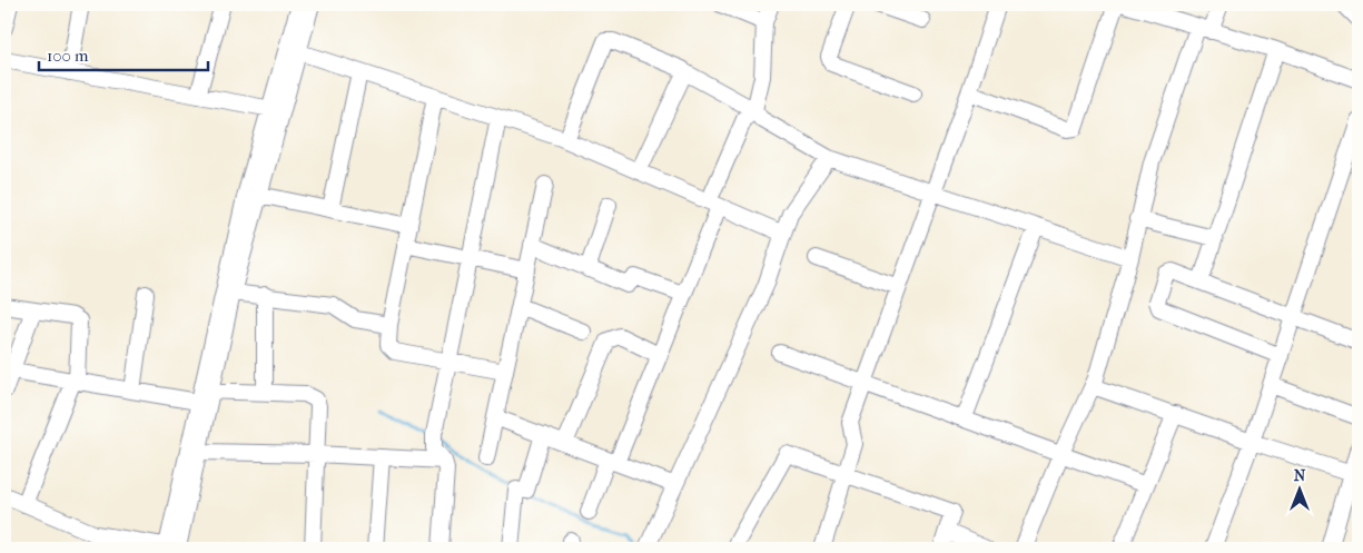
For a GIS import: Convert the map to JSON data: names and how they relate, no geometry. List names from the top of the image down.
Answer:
{
  "scale_bar": "100 m",
  "north": "top"
}
